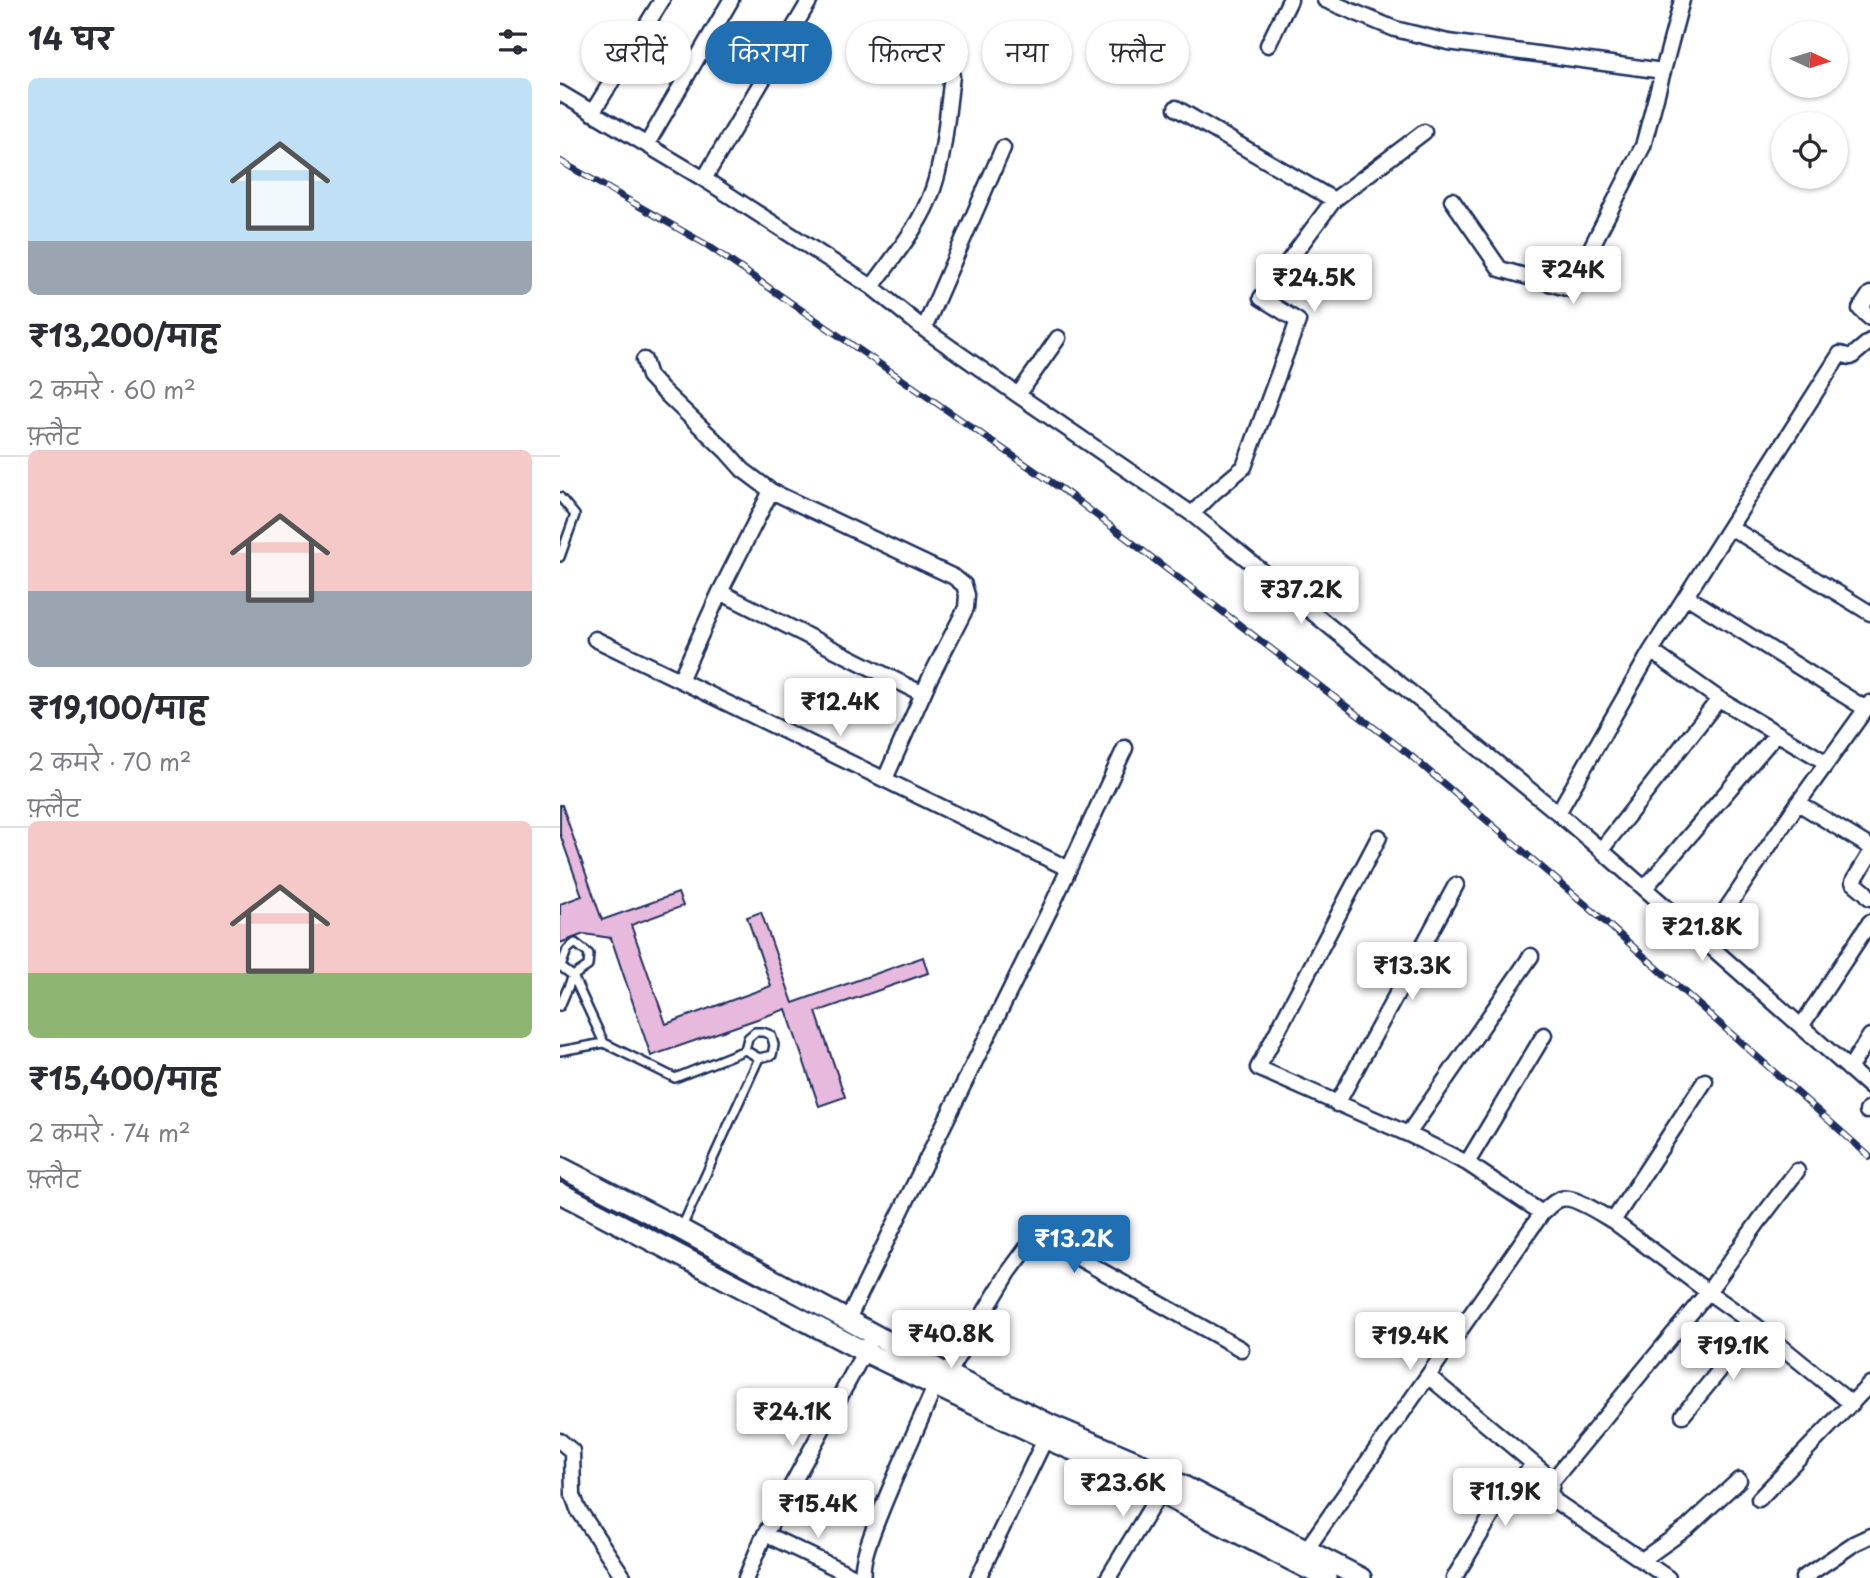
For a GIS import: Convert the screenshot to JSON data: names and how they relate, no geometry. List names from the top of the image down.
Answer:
{
  "north": "right",
  "page": {
    "heading": "14 घर",
    "chip": [
      "खरीदें",
      "किराया",
      "फ़िल्टर",
      "नया",
      "फ़्लैट"
    ],
    "list": [
      {
        "name": "₹13,200/माह",
        "note": "2 कमरे · 60 m² · फ़्लैट"
      },
      {
        "name": "₹19,100/माह",
        "note": "2 कमरे · 70 m² · फ़्लैट"
      },
      {
        "name": "₹15,400/माह",
        "note": "2 कमरे · 74 m² · फ़्लैट"
      }
    ],
    "price": [
      "₹24K",
      "₹24.5K",
      "₹37.2K",
      "₹12.4K",
      "₹21.8K",
      "₹13.3K",
      "₹13.2K",
      "₹40.8K",
      "₹19.4K",
      "₹19.1K",
      "₹24.1K",
      "₹23.6K",
      "₹11.9K",
      "₹15.4K"
    ]
  }
}
